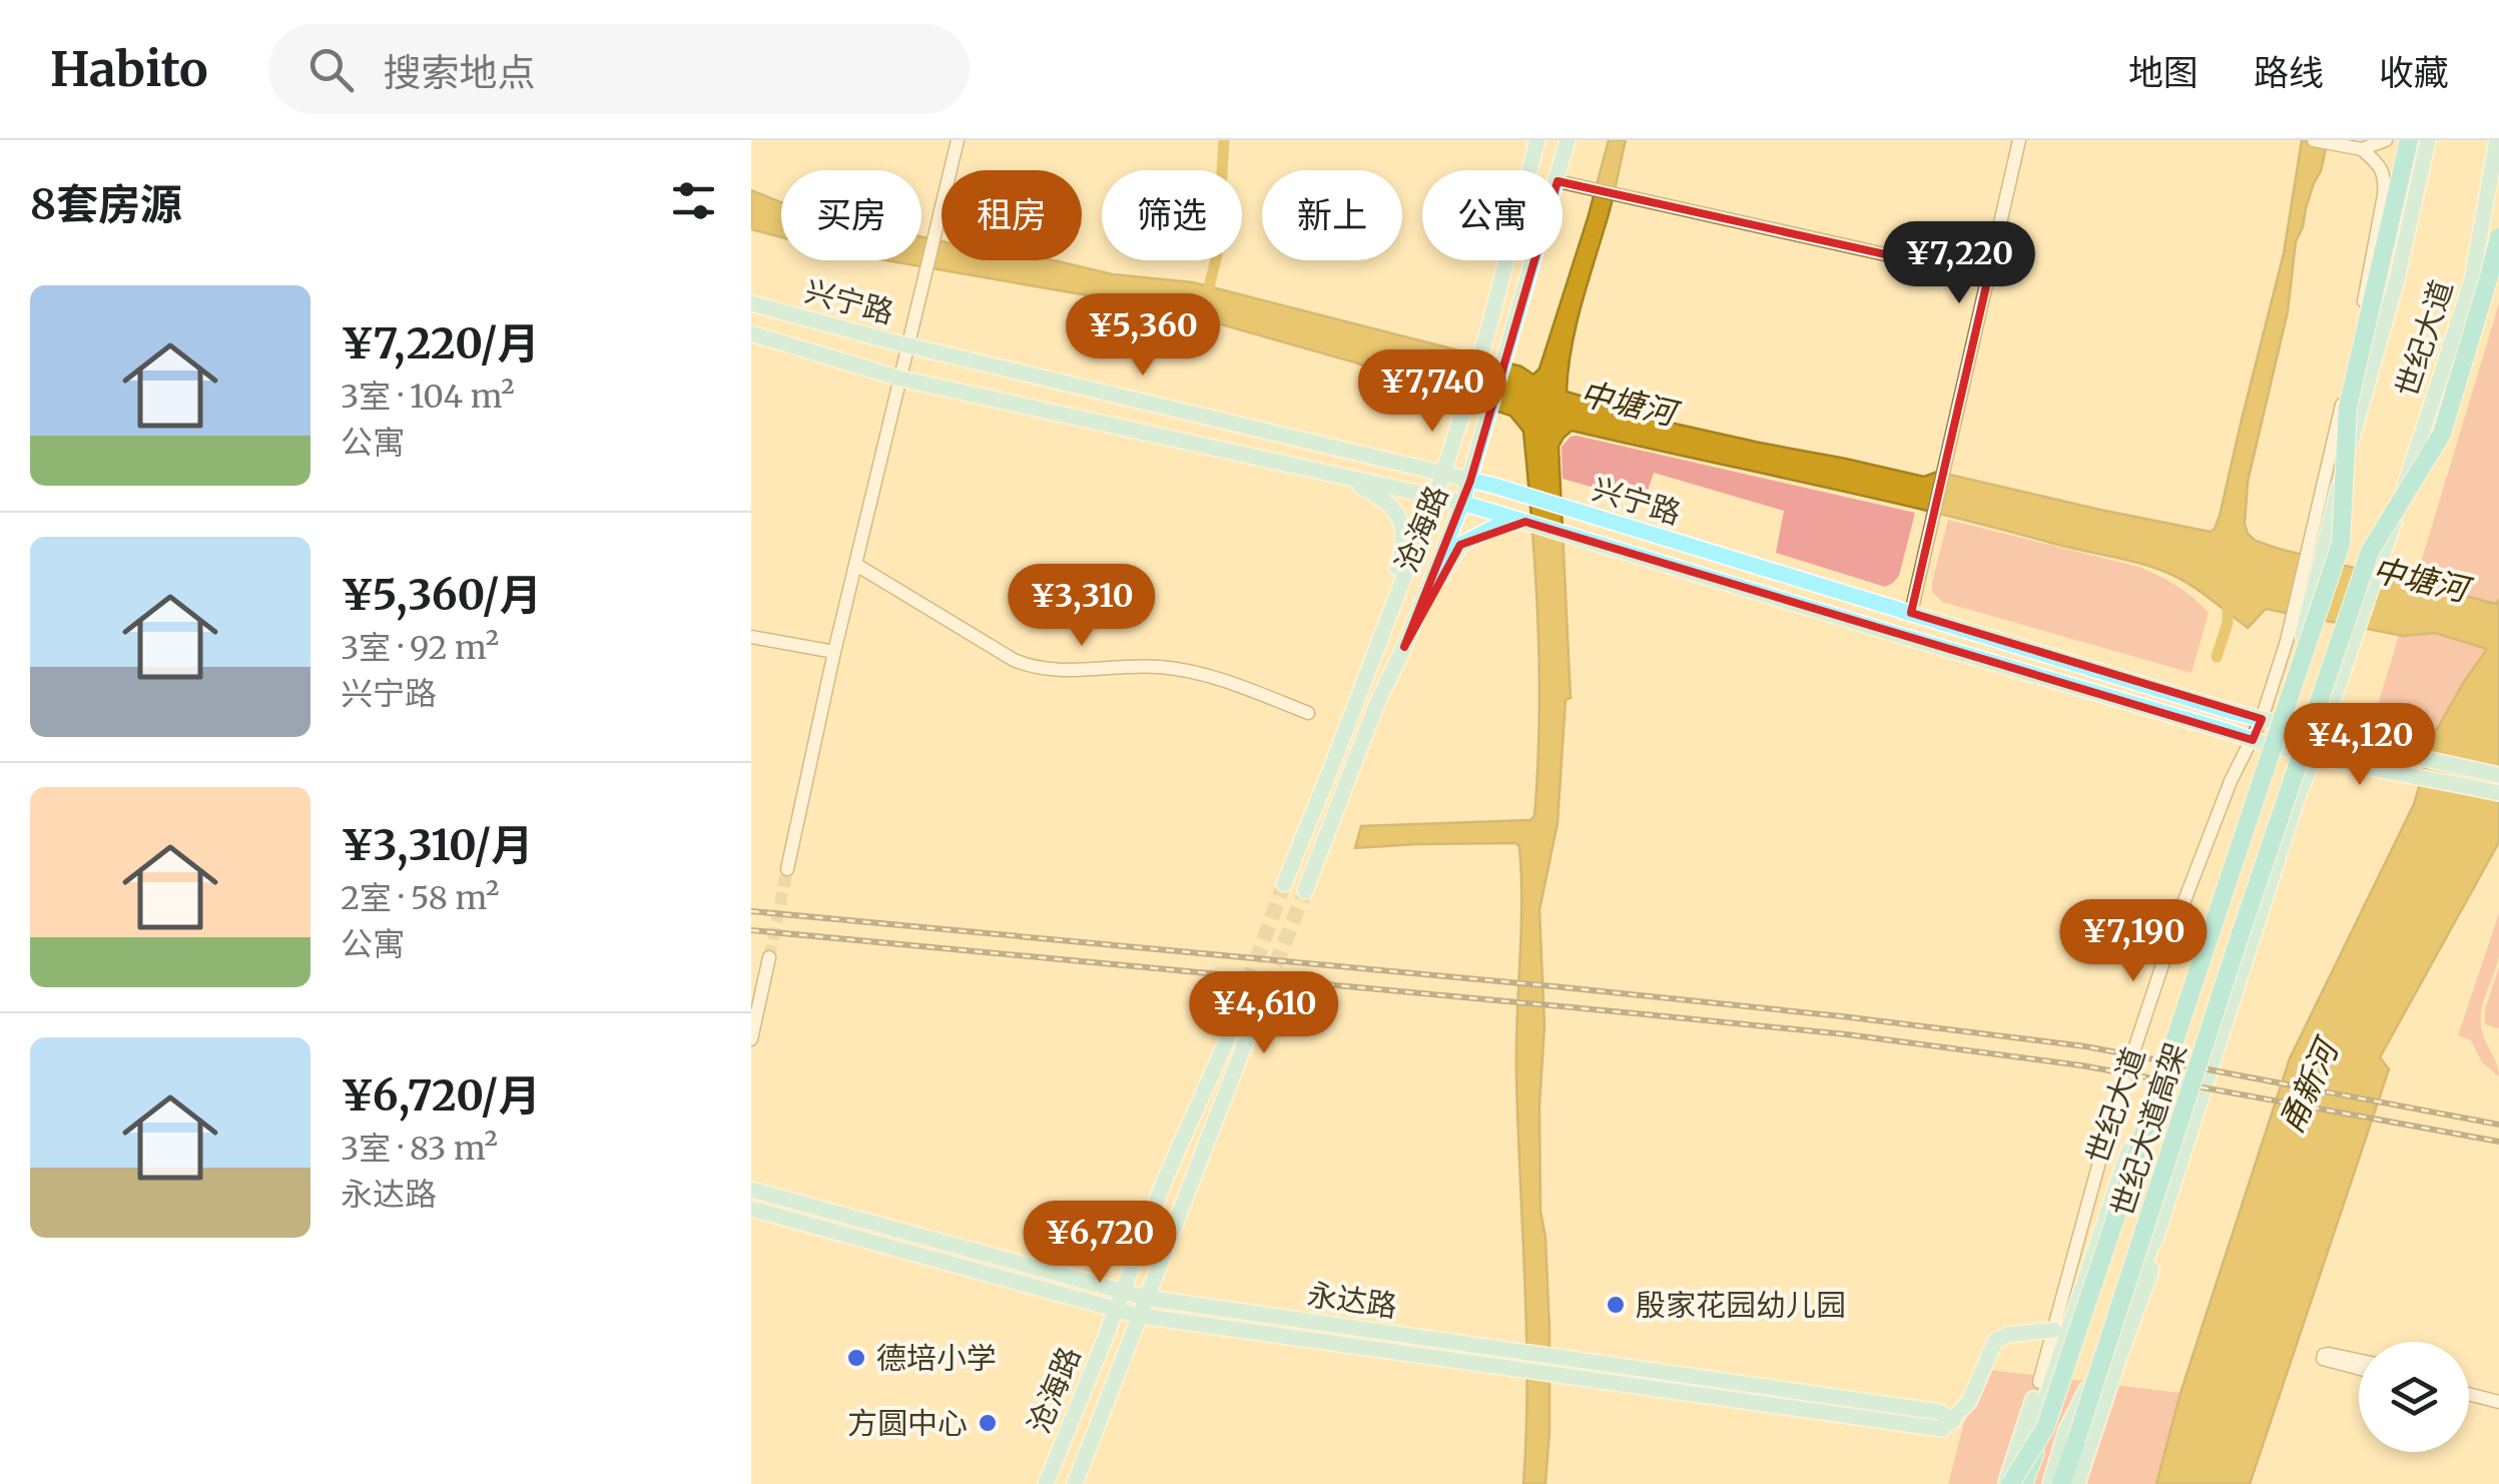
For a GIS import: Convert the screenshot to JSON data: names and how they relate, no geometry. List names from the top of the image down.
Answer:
{
  "streets": {
    "highway": ["世纪大道高架"],
    "main road": [
      "兴宁路",
      "世纪大道",
      "沧海路",
      "永达路"
    ]
  },
  "crossings": [
    ["兴宁路", "世纪大道"],
    ["兴宁路", "沧海路"],
    ["世纪大道", "世纪大道高架"],
    ["沧海路", "永达路"]
  ],
  "water": ["中塘河", "甬新河"],
  "places": ["殷家花园幼儿园", "德培小学", "方圆中心"],
  "page": {
    "header": "Habito",
    "search": "搜索地点",
    "nav": ["地图", "路线", "收藏"],
    "heading": "8套房源",
    "chip": [
      "买房",
      "租房",
      "筛选",
      "新上",
      "公寓"
    ],
    "price": [
      "¥7,220",
      "¥5,360",
      "¥7,740",
      "¥3,310",
      "¥4,120",
      "¥7,190",
      "¥4,610",
      "¥6,720"
    ],
    "list": [
      {
        "name": "¥7,220/月",
        "note": "3室 · 104 m² · 公寓"
      },
      {
        "name": "¥5,360/月",
        "note": "3室 · 92 m² · 兴宁路"
      },
      {
        "name": "¥3,310/月",
        "note": "2室 · 58 m² · 公寓"
      },
      {
        "name": "¥6,720/月",
        "note": "3室 · 83 m² · 永达路"
      }
    ]
  }
}
